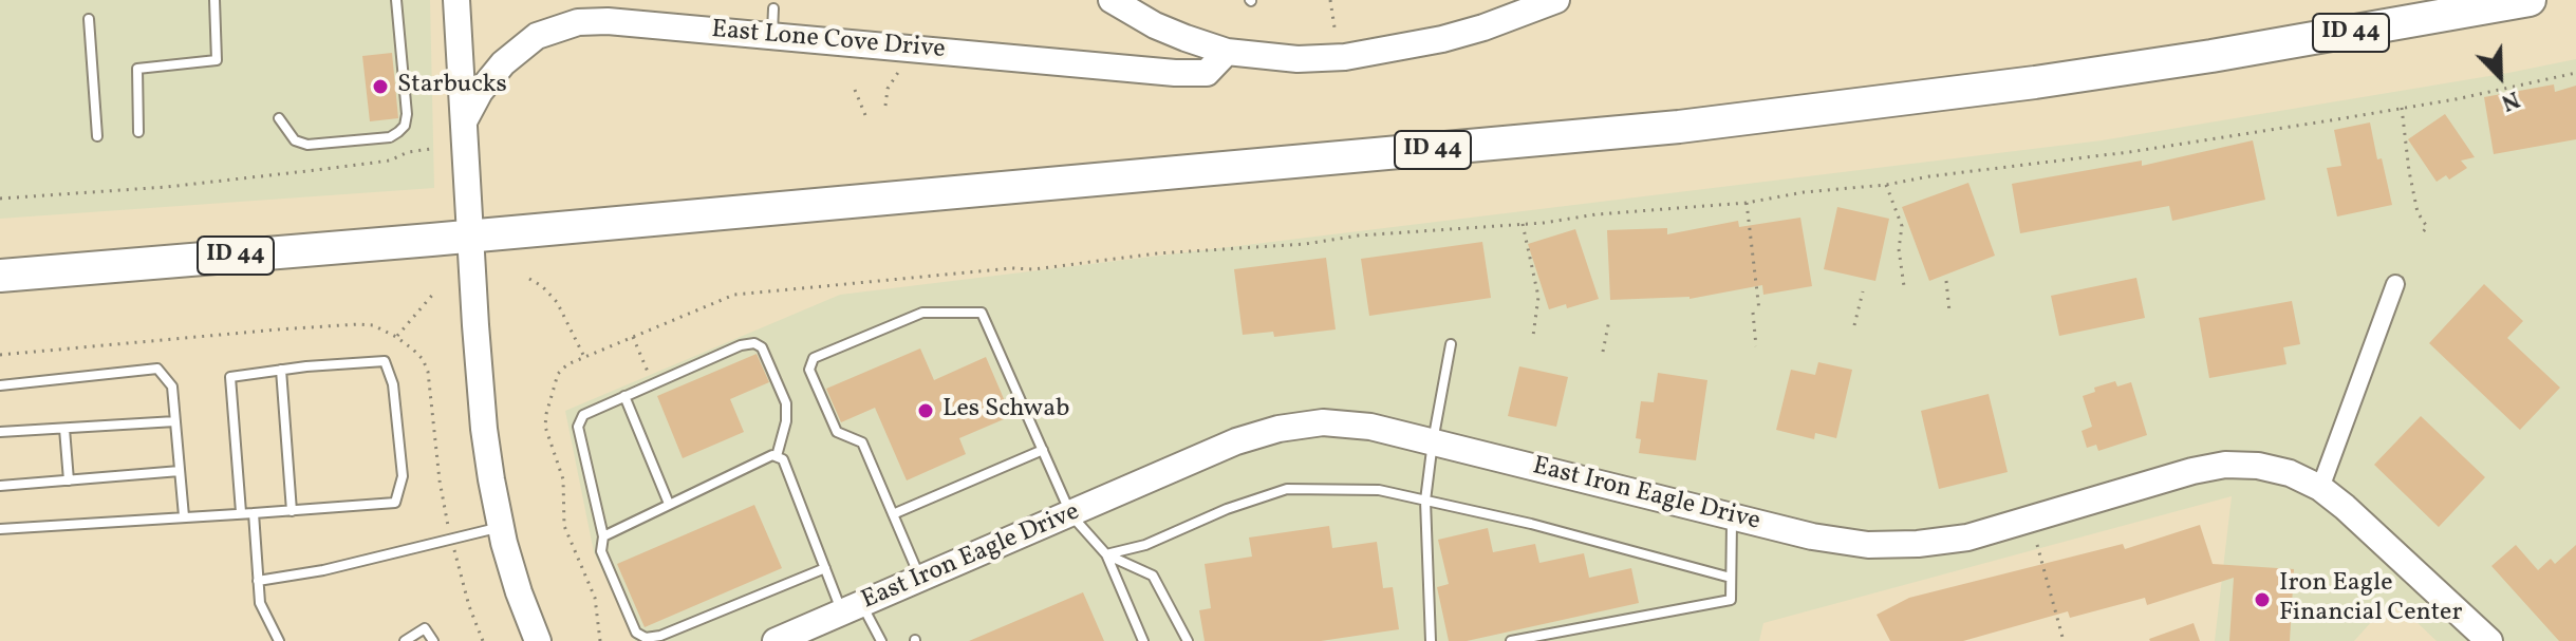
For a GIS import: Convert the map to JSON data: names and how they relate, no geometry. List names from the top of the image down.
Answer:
{
  "streets": {
    "highway": ["ID 44"],
    "street": ["East Lone Cove Drive", "East Iron Eagle Drive"]
  },
  "places": ["Starbucks", "Les Schwab", "Iron Eagle Financial Center"],
  "north": "bottom right"
}
